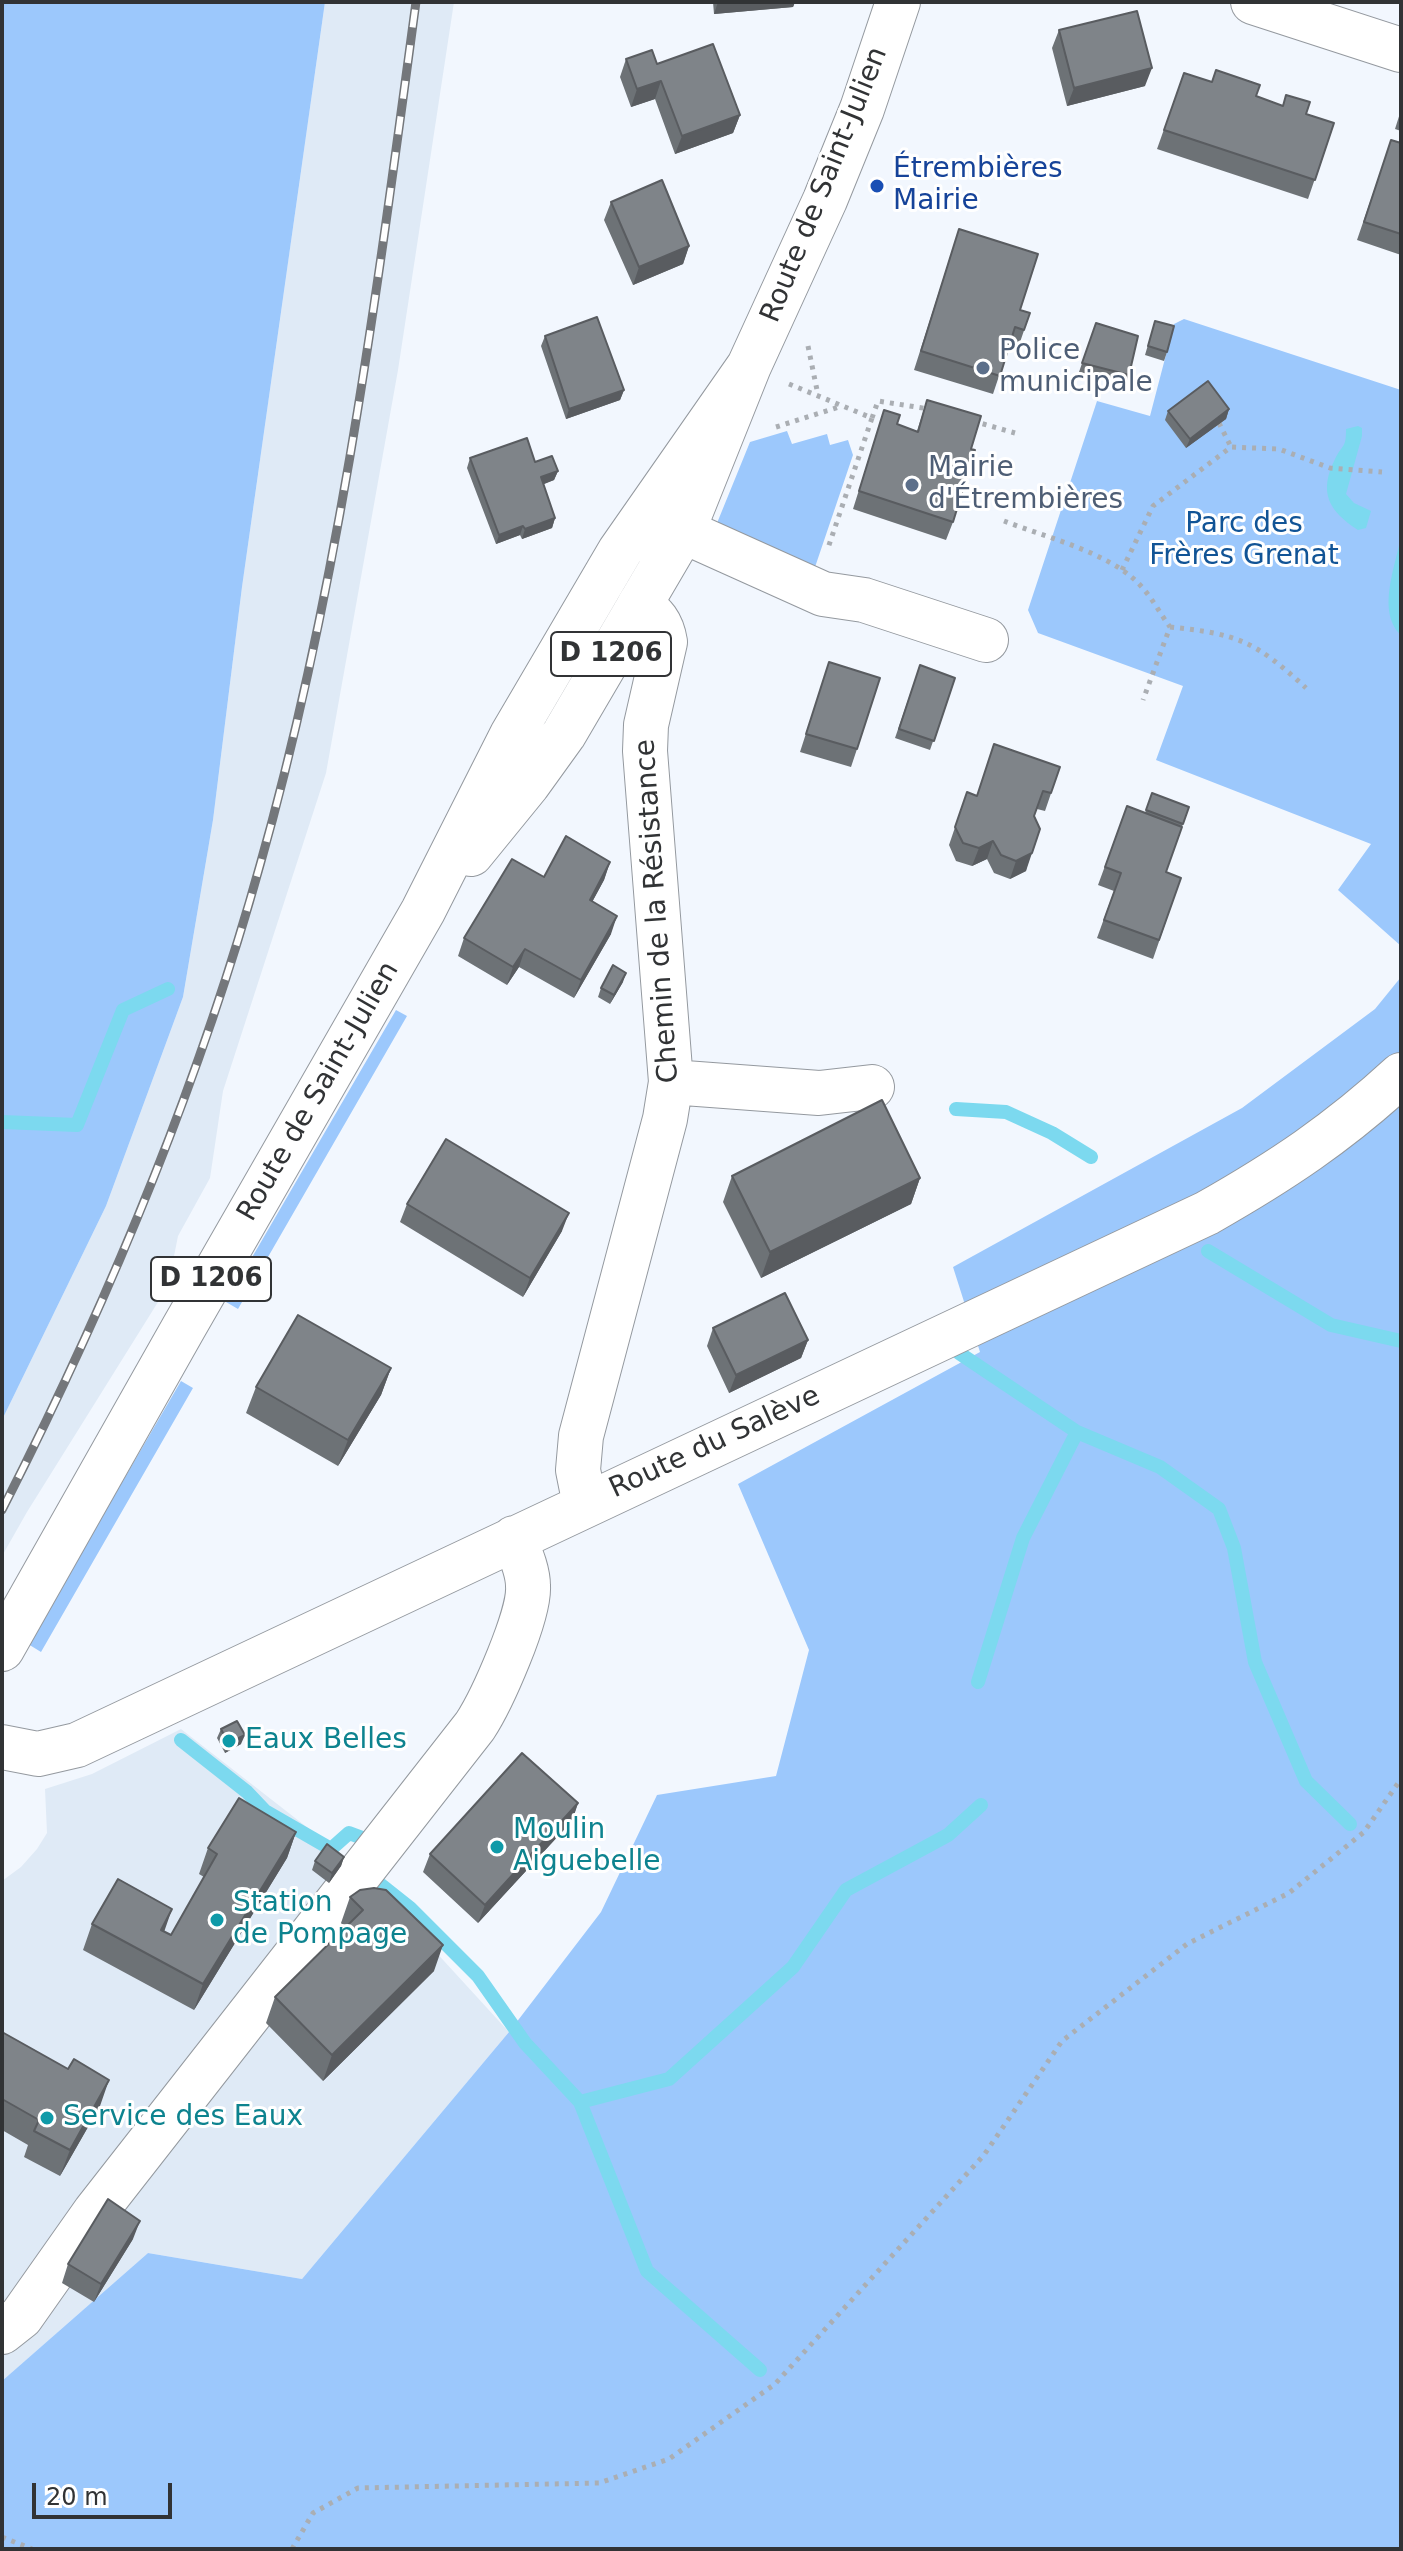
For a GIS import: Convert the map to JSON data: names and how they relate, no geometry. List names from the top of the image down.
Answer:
{
  "streets": {
    "street": [
      "Route de Saint-Julien",
      "D 1206",
      "Chemin de la Résistance",
      "Route du Salève"
    ]
  },
  "crossings": [
    ["Route de Saint-Julien", "Chemin de la Résistance"],
    ["Chemin de la Résistance", "Route du Salève"]
  ],
  "parks": ["Parc des Frères Grenat"],
  "places": [
    "Étrembières Mairie",
    "Police municipale",
    "Mairie d'Étrembières",
    "Eaux Belles",
    "Moulin Aiguebelle",
    "Station de Pompage",
    "Service des Eaux"
  ],
  "scale_bar": "20 m"
}
